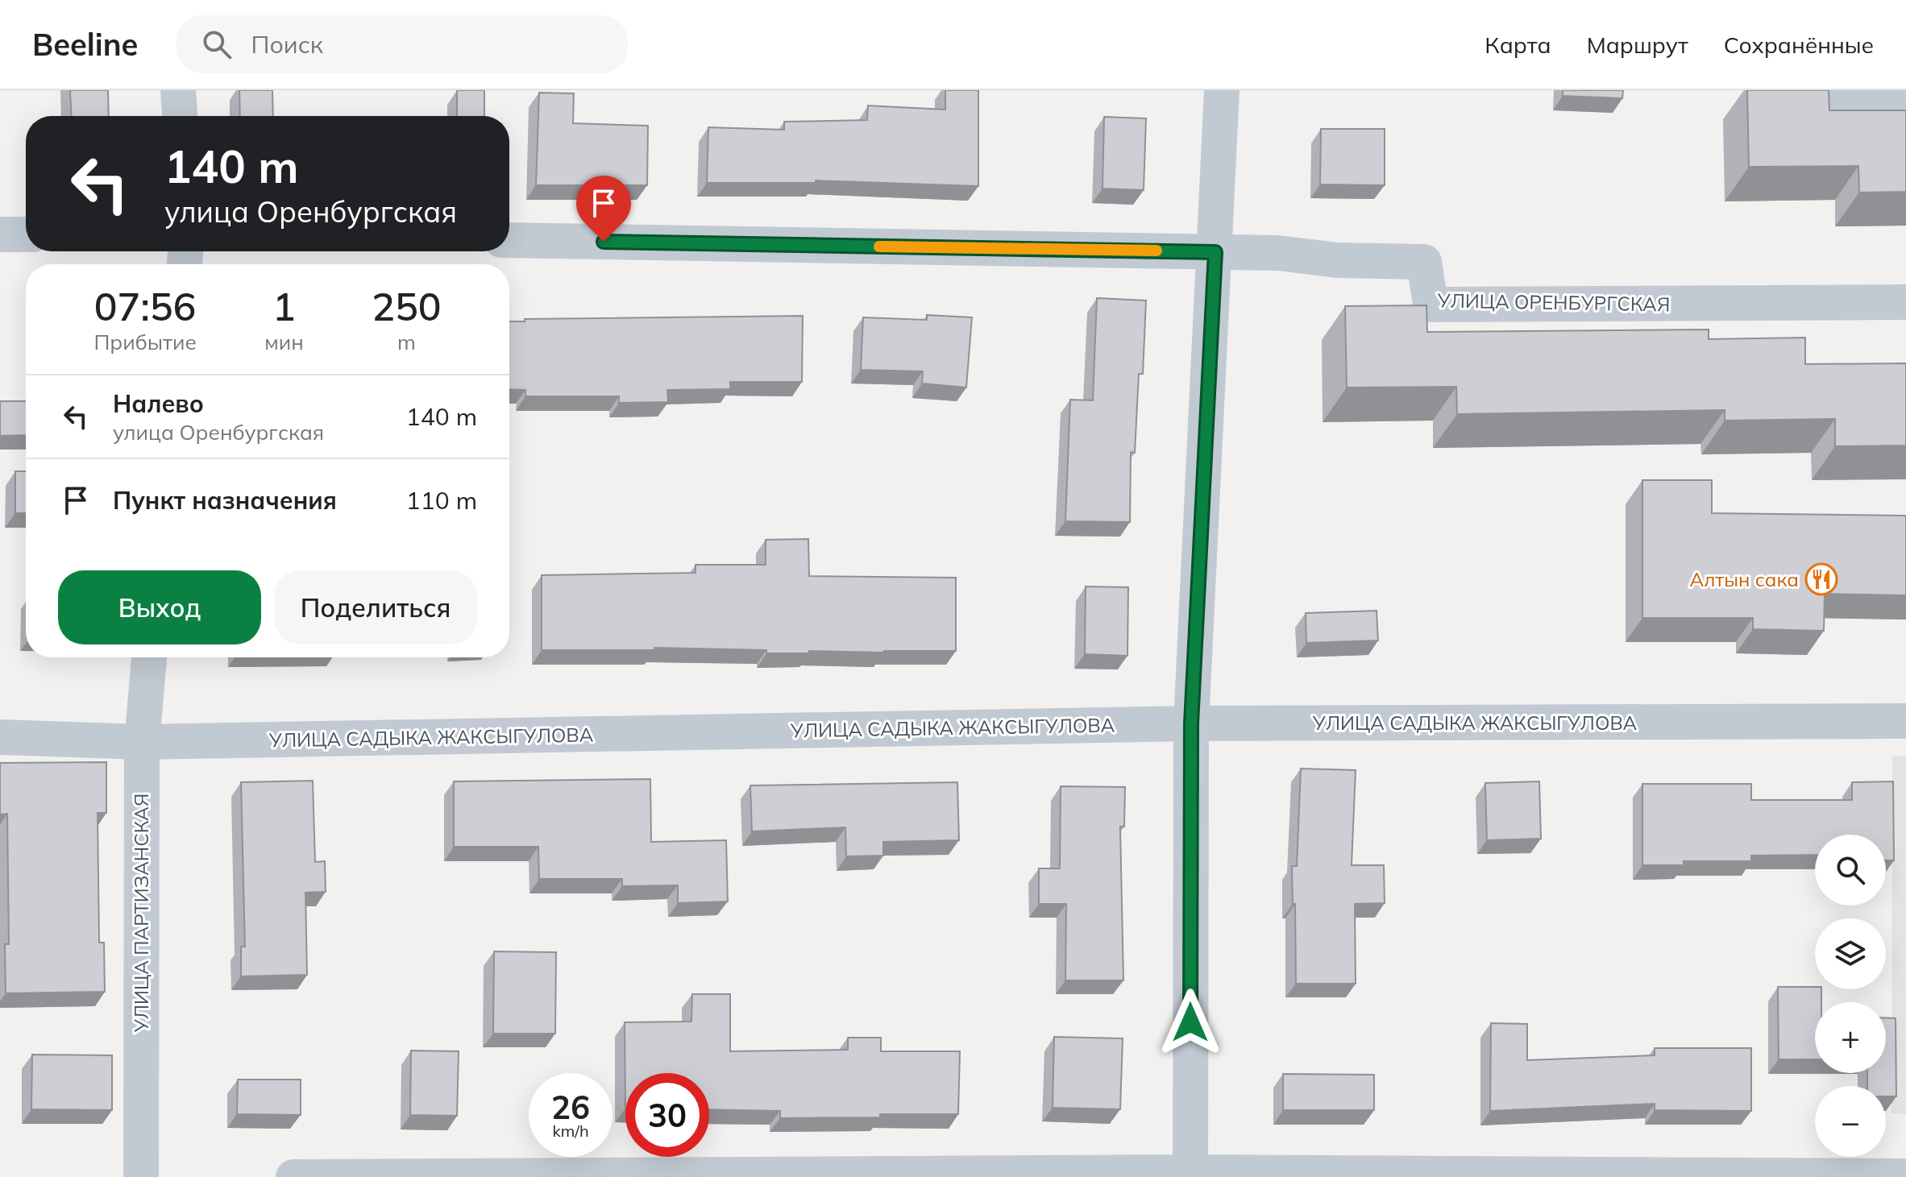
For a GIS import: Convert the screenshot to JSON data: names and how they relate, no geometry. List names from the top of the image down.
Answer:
{
  "streets": {
    "street": ["УЛИЦА ОРЕНБУРГСКАЯ", "УЛИЦА САДЫКА ЖАКСЫГУЛОВА", "УЛИЦА ПАРТИЗАНСКАЯ"]
  },
  "crossings": [
    ["УЛИЦА САДЫКА ЖАКСЫГУЛОВА", "УЛИЦА ПАРТИЗАНСКАЯ"]
  ],
  "places": {
    "restaurant": ["Алтын сака"]
  },
  "page": {
    "header": "Beeline",
    "search": "Поиск",
    "nav": ["Карта", "Маршрут", "Сохранённые"],
    "turn": ["140 m", "улица Оренбургская"],
    "eta": [
      "07:56",
      "Прибытие",
      "1",
      "мин",
      "250",
      "m"
    ],
    "list": [
      {
        "name": "Налево",
        "note": "улица Оренбургская",
        "value": "140 m"
      },
      {
        "name": "Пункт назначения",
        "value": "110 m"
      }
    ],
    "buttons": ["Выход", "Поделиться"],
    "map_buttons": ["+", "−"],
    "speed": "26 km/h",
    "limit": "30"
  }
}
